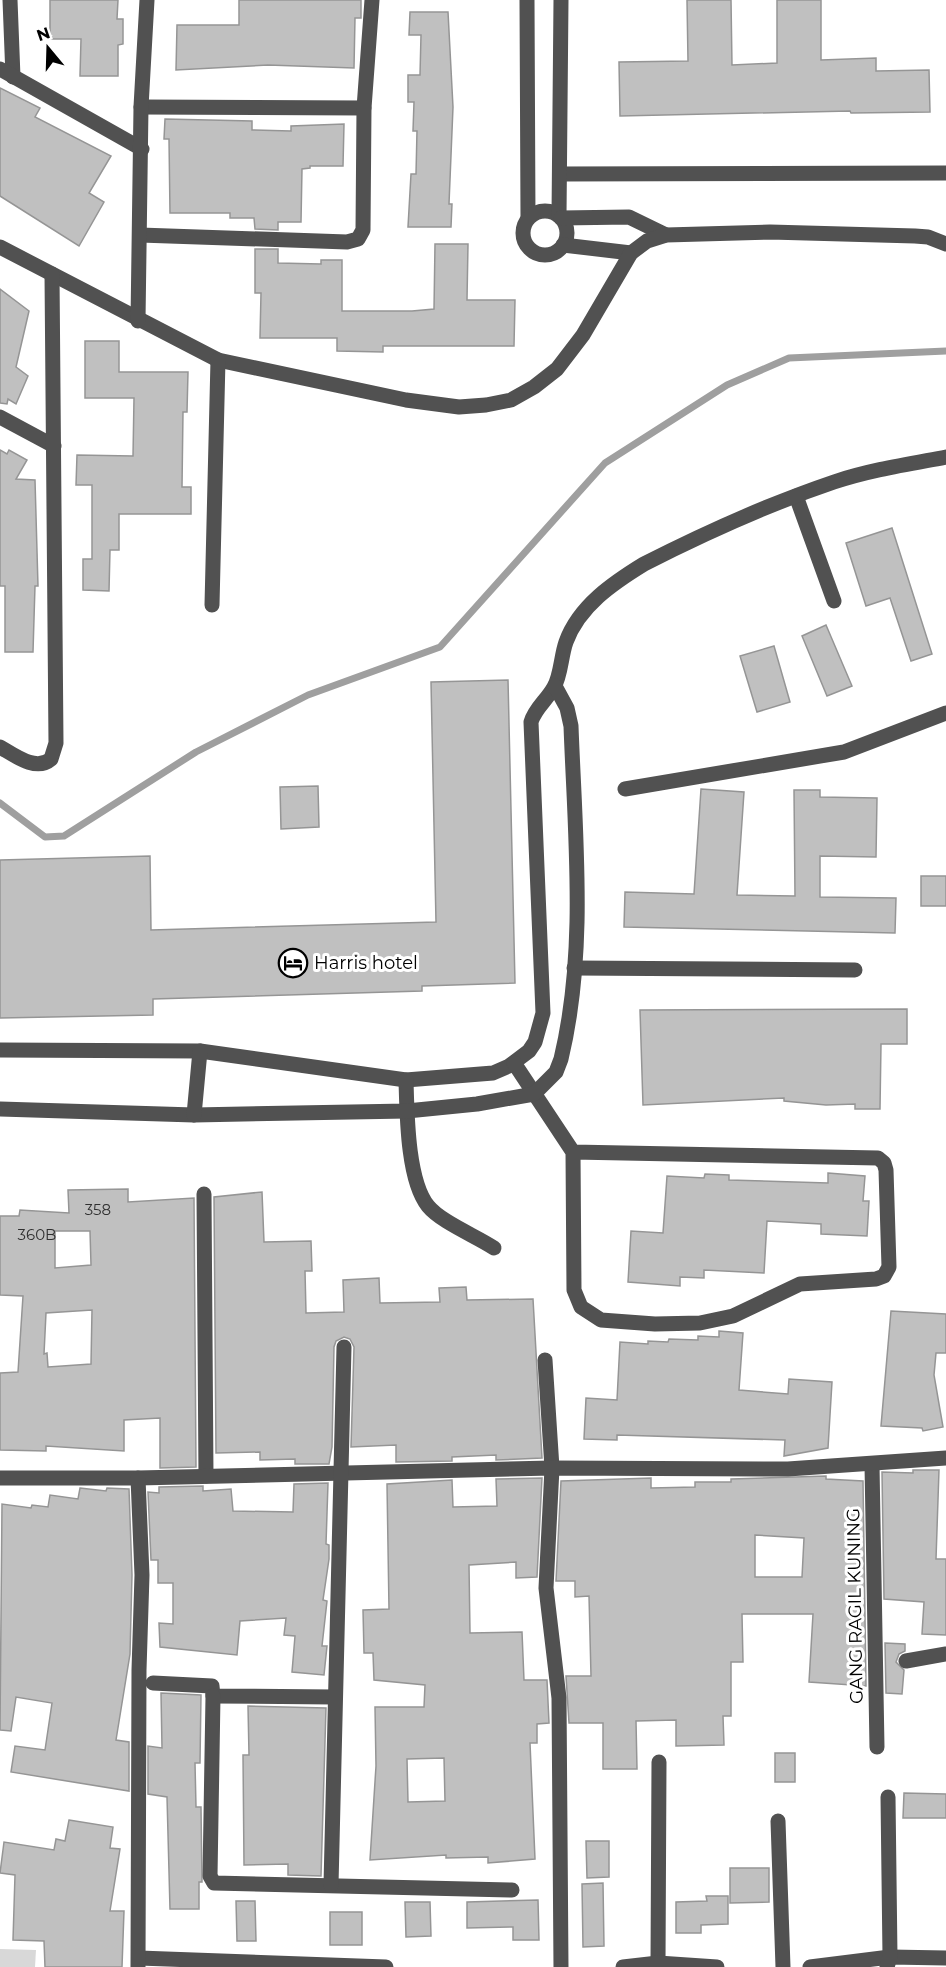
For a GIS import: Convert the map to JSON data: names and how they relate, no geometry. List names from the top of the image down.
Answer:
{
  "streets": {
    "street": ["GANG RAGIL KUNING"]
  },
  "places": {
    "hotel": ["Harris hotel"]
  },
  "house_numbers": ["358", "360B"],
  "north": "top"
}
